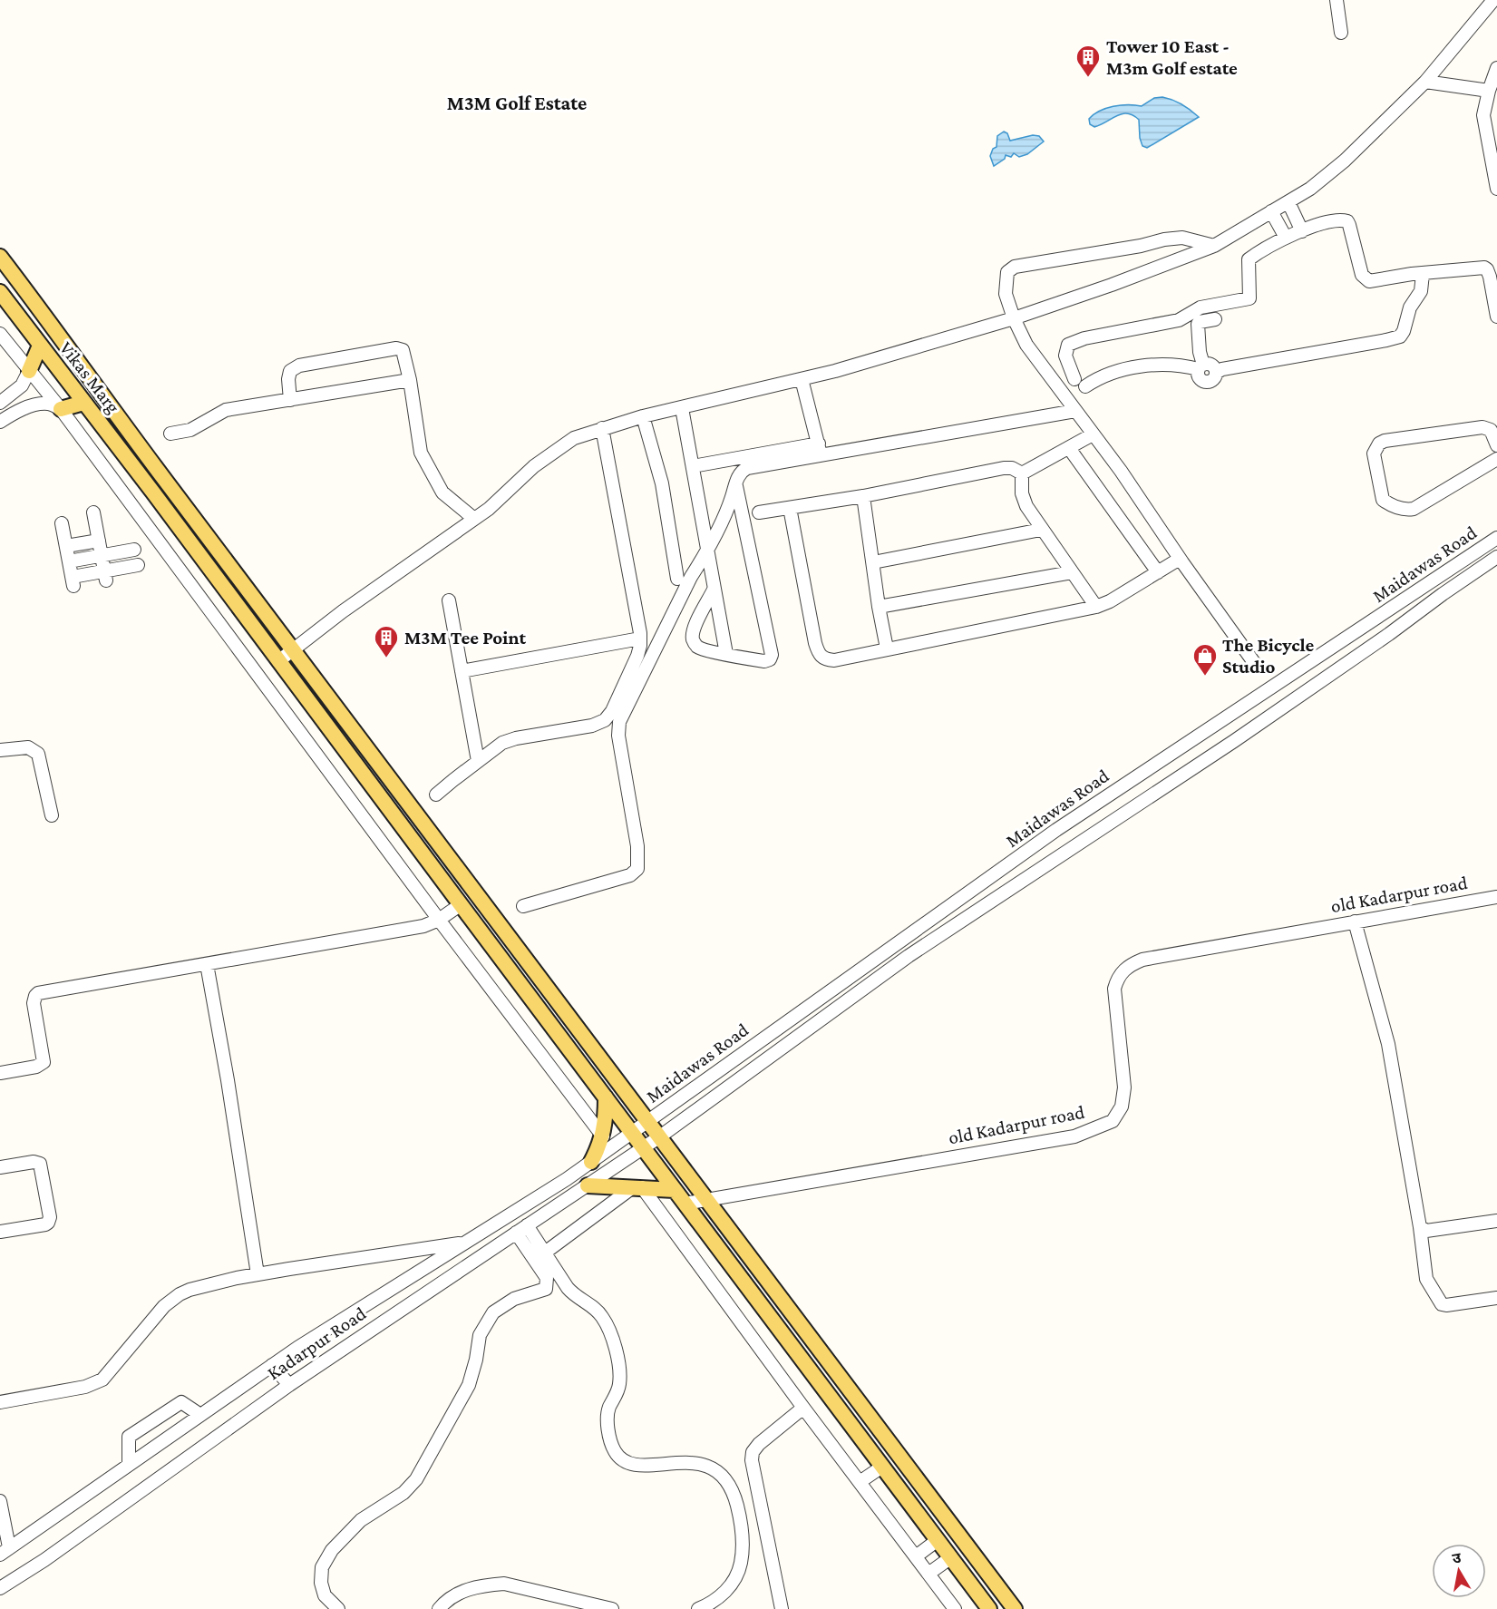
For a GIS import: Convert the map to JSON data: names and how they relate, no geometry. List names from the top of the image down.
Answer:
{
  "streets": {
    "main road": ["Vikas Marg"],
    "street": ["Maidawas Road", "old Kadarpur road", "Kadarpur Road"]
  },
  "crossings": [
    ["Vikas Marg", "old Kadarpur road"],
    ["Vikas Marg", "Kadarpur Road"],
    ["Maidawas Road", "Kadarpur Road"]
  ],
  "districts": ["M3M Golf Estate"],
  "places": {
    "building": ["Tower 10 East - M3m Golf estate", "M3M Tee Point"],
    "shop": ["The Bicycle Studio"]
  },
  "north": "top"
}
